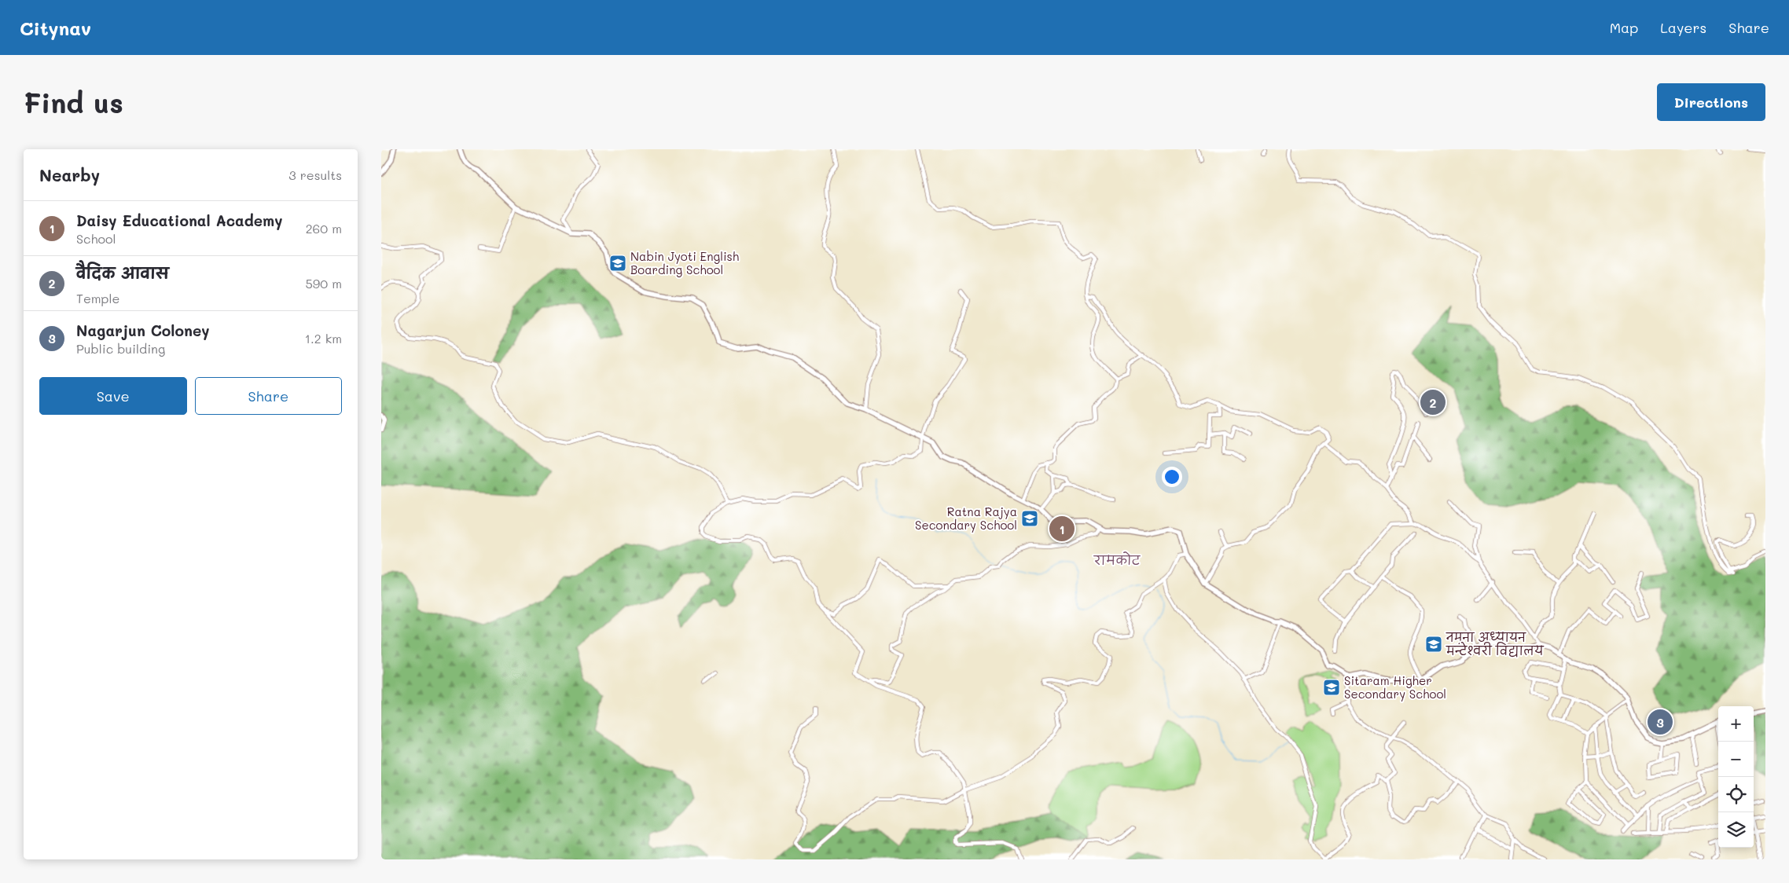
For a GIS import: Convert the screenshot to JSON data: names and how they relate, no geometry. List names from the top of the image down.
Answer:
{
  "districts": ["रामकोट"],
  "places": {
    "school or university": [
      "Nabin Jyoti English Boarding School",
      "Ratna Rajya Secondary School",
      "नमुना अध्यायन मन्टेश्वरी विद्यालय",
      "Sitaram Higher Secondary School"
    ]
  },
  "page": {
    "header": "Citynav",
    "nav": ["Map", "Layers", "Share"],
    "buttons": [
      "Directions",
      ["Save", "Share"]
    ],
    "title": "Find us",
    "heading": ["Nearby", "3 results"],
    "list": [
      {
        "mark": "1",
        "name": "Daisy Educational Academy",
        "note": "School",
        "value": "260 m"
      },
      {
        "mark": "2",
        "name": "वैदिक आवास",
        "note": "Temple",
        "value": "590 m"
      },
      {
        "mark": "3",
        "name": "Nagarjun Coloney",
        "note": "Public building",
        "value": "1.2 km"
      }
    ],
    "pins": ["2", "1", "3"],
    "map_buttons": ["+", "−"]
  }
}
